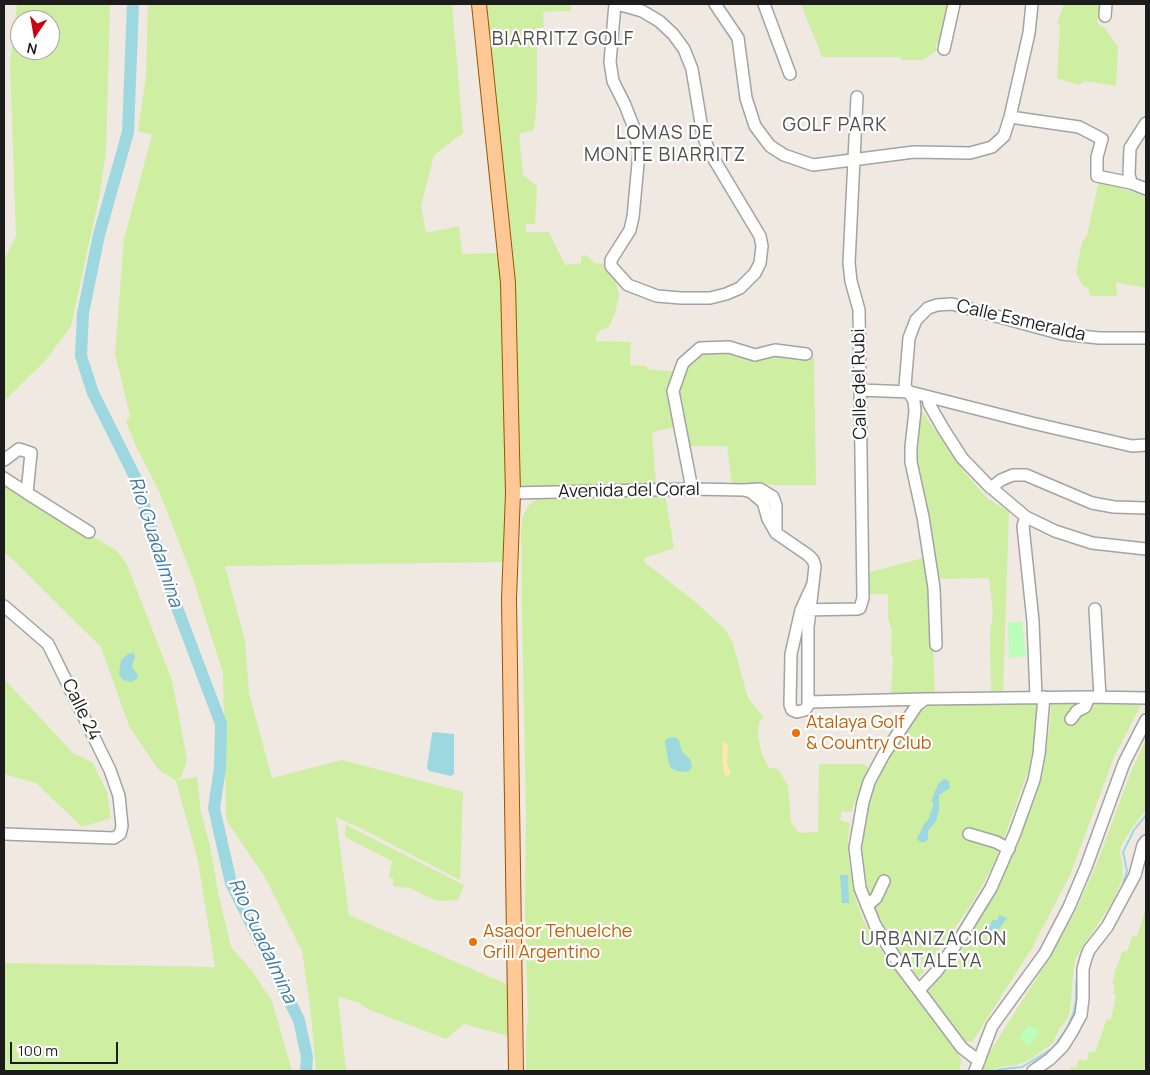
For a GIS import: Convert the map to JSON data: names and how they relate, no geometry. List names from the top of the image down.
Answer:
{
  "streets": {
    "street": [
      "Calle Esmeralda",
      "Calle del Rubi",
      "Avenida del Coral",
      "Calle 24"
    ]
  },
  "crossings": [
    ["Calle del Rubi", "Avenida del Coral"]
  ],
  "districts": [
    "BIARRITZ GOLF",
    "GOLF PARK",
    "LOMAS DE MONTE BIARRITZ",
    "URBANIZACIÓN CATALEYA"
  ],
  "water": ["Rio Guadalmina"],
  "places": ["Atalaya Golf & Country Club", "Asador Tehuelche Grill Argentino"],
  "scale_bar": "100 m",
  "north": "bottom"
}
